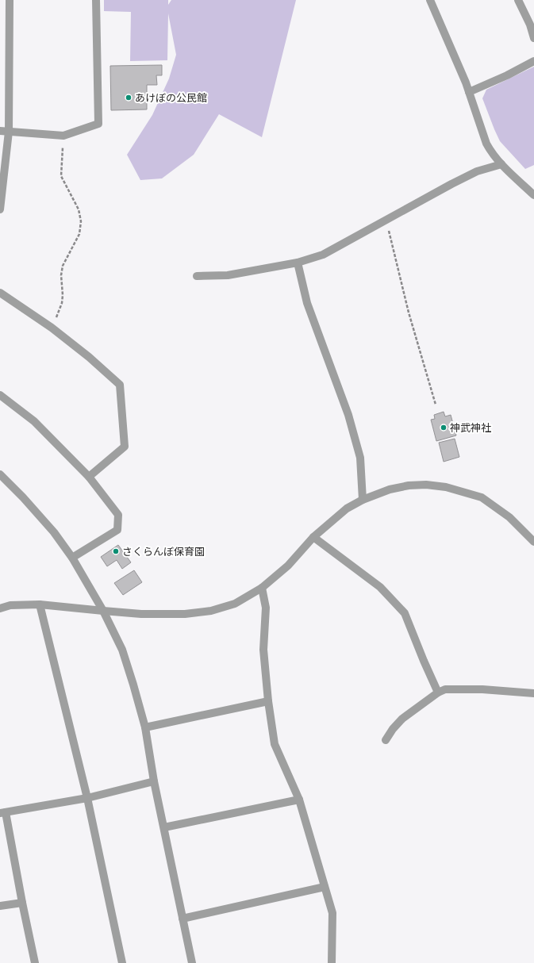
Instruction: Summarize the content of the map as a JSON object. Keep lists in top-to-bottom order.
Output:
{
  "places": ["あけぼの公民館", "神武神社", "さくらんぼ保育園"]
}
